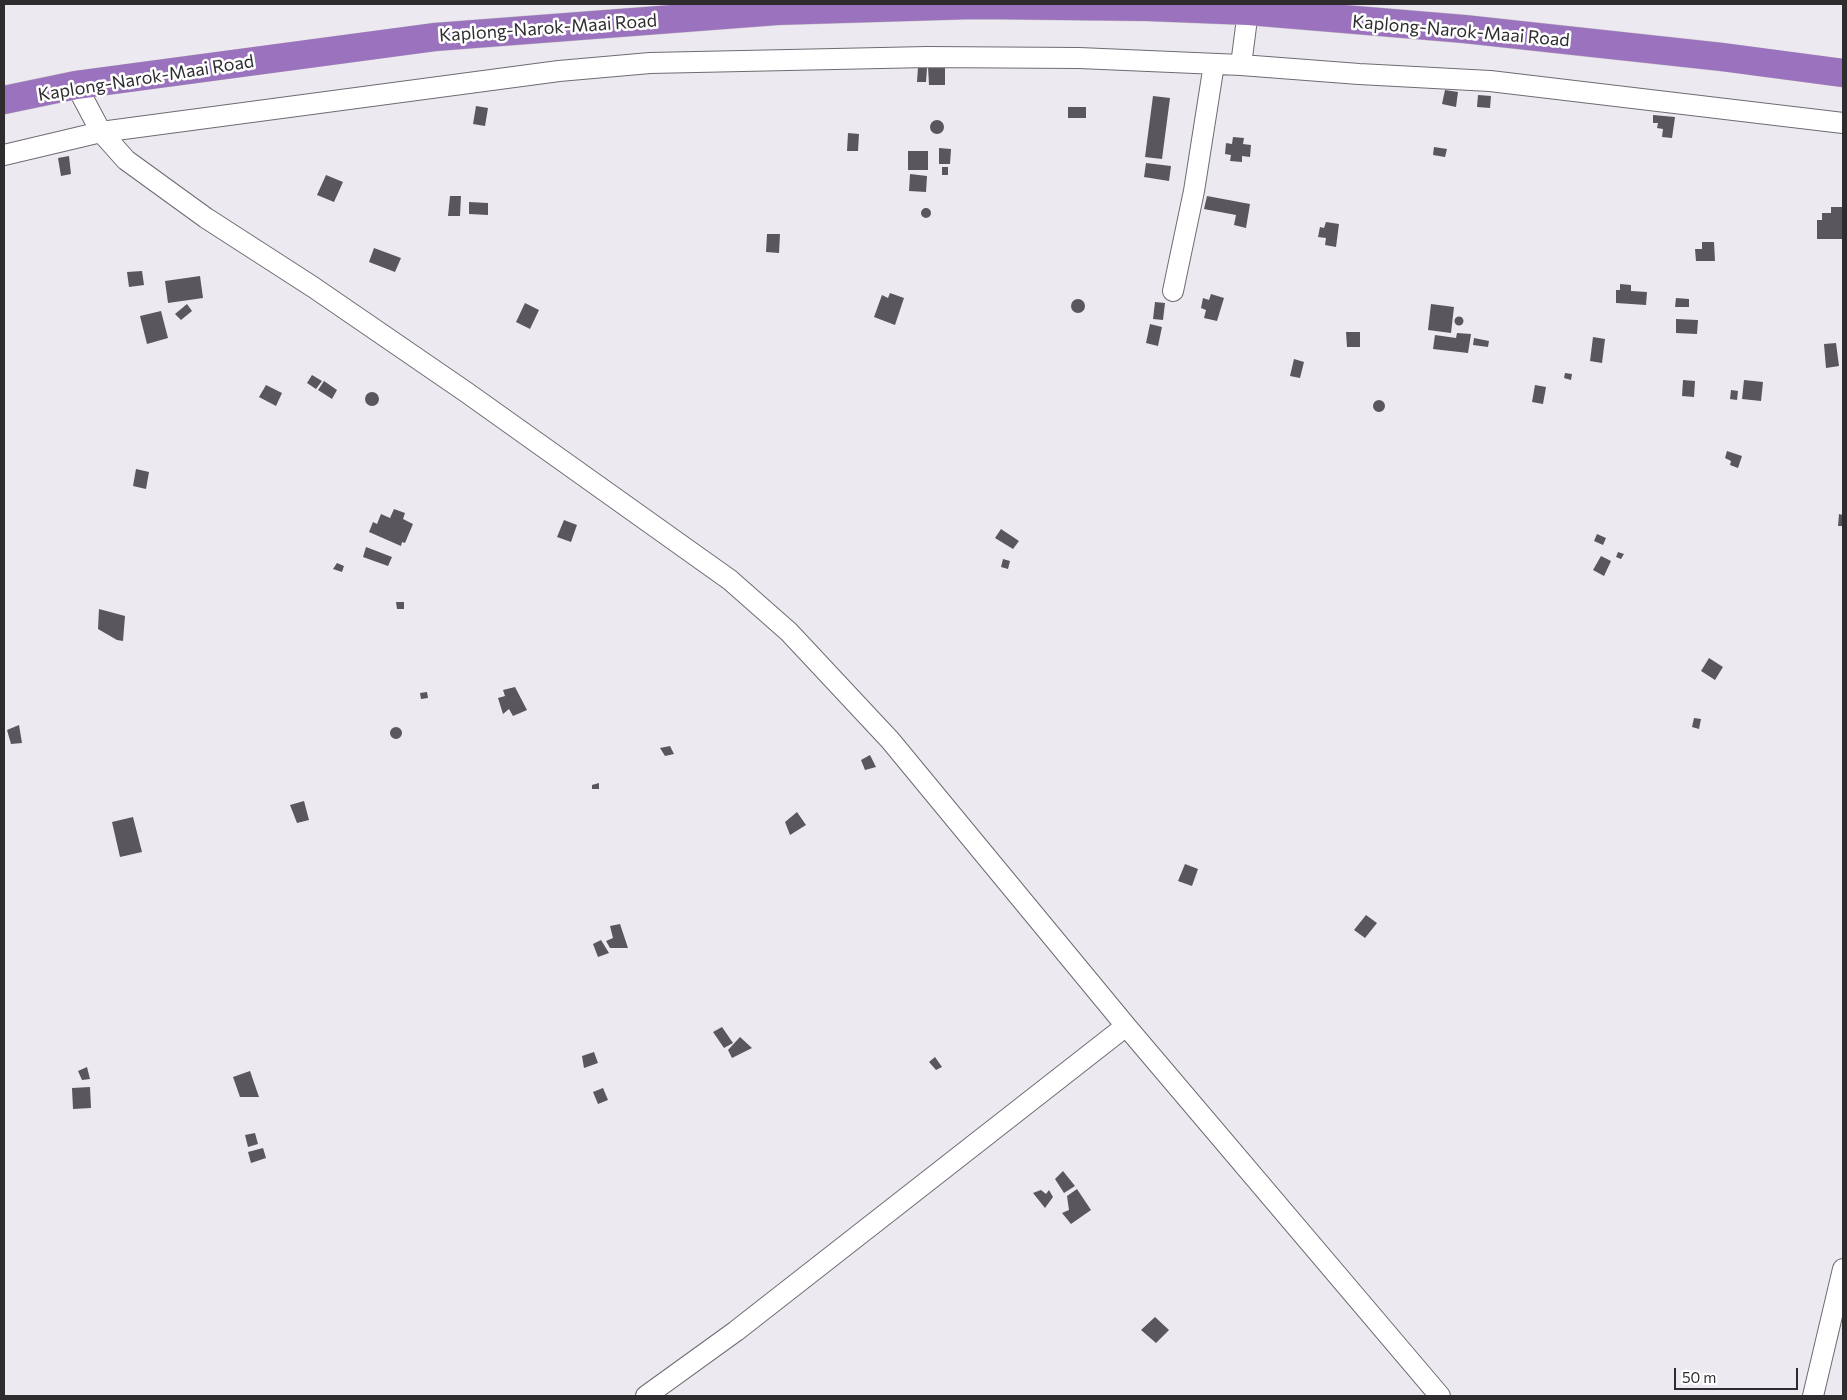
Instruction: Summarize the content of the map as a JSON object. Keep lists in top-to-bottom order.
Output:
{
  "streets": {
    "highway": ["Kaplong-Narok-Maai Road"]
  },
  "scale_bar": "50 m"
}
